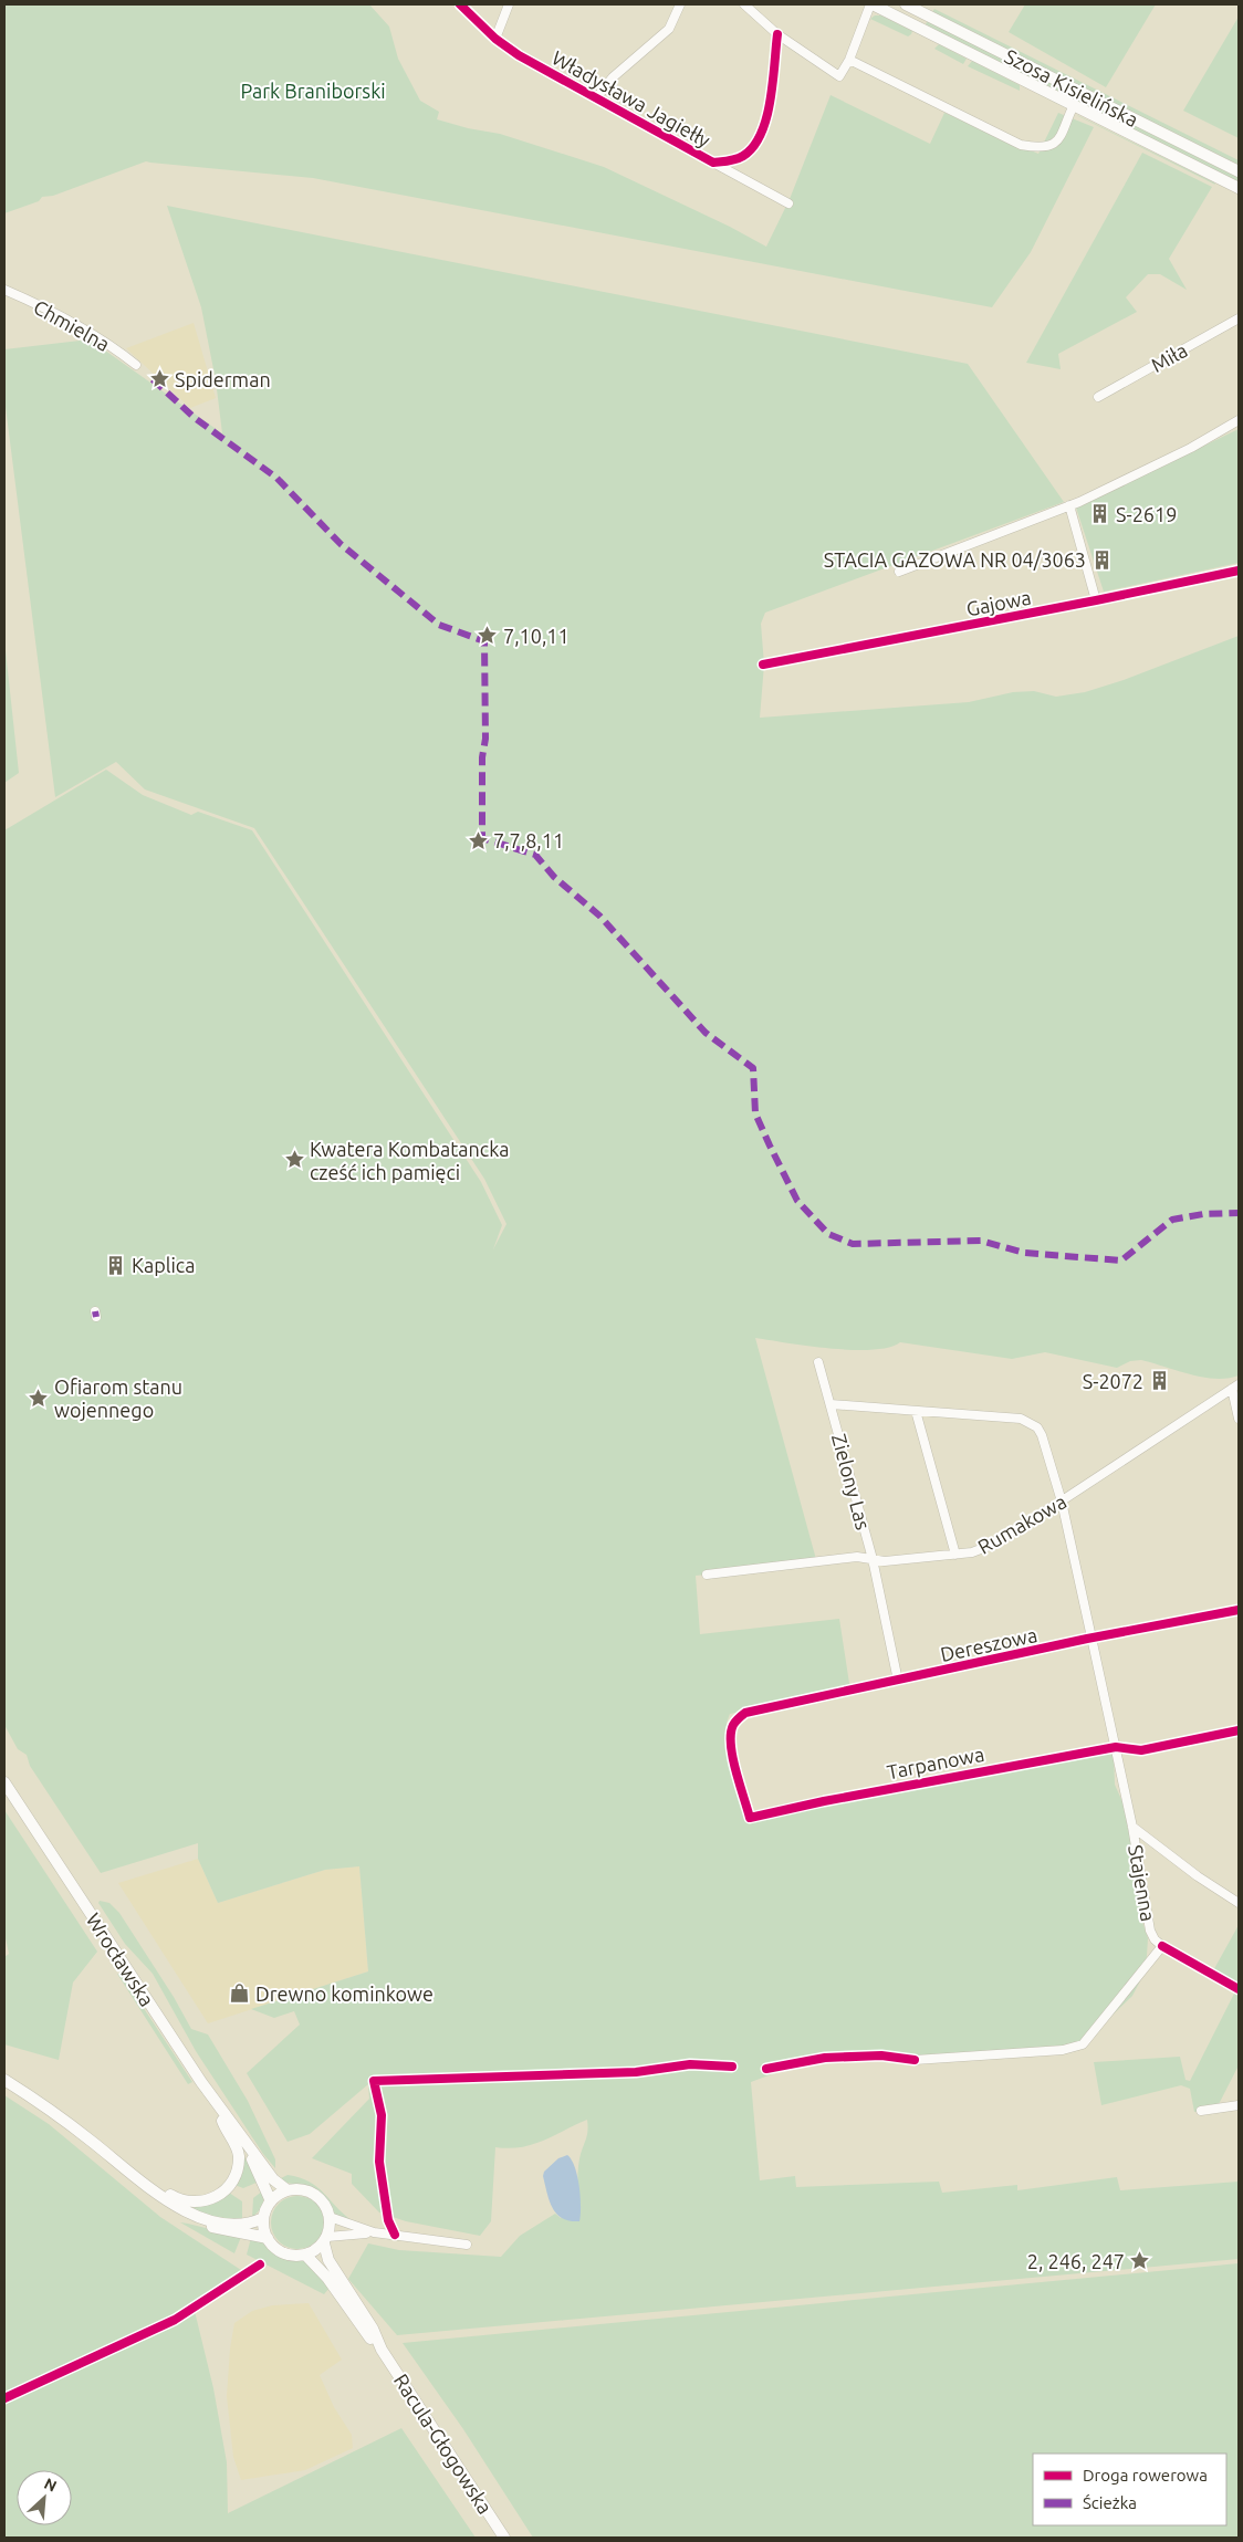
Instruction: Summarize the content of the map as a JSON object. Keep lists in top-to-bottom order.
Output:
{
  "streets": {
    "street": [
      "Szosa Kisielińska",
      "Władysława Jagiełły",
      "Chmielna",
      "Miła",
      "Gajowa",
      "Zielony Las",
      "Rumakowa",
      "Dereszowa",
      "Tarpanowa",
      "Stajenna",
      "Wrocławska",
      "Racula-Głogowska"
    ]
  },
  "crossings": [
    ["Zielony Las", "Rumakowa"],
    ["Zielony Las", "Dereszowa"],
    ["Zielony Las", "Stajenna"],
    ["Dereszowa", "Tarpanowa"],
    ["Dereszowa", "Stajenna"],
    ["Tarpanowa", "Stajenna"],
    ["Wrocławska", "Racula-Głogowska"]
  ],
  "parks": ["Park Braniborski"],
  "places": {
    "place": [
      "Spiderman",
      "7,10,11",
      "7,7,8,11",
      "Kwatera Kombatancka cześć ich pamięci",
      "Ofiarom stanu wojennego",
      "2, 246, 247"
    ],
    "building": [
      "S-2619",
      "STACIA GAZOWA NR 04/3063",
      "Kaplica",
      "S-2072"
    ],
    "shop": ["Drewno kominkowe"]
  },
  "legend": ["Droga rowerowa", "Ścieżka"],
  "north": "top right"
}
